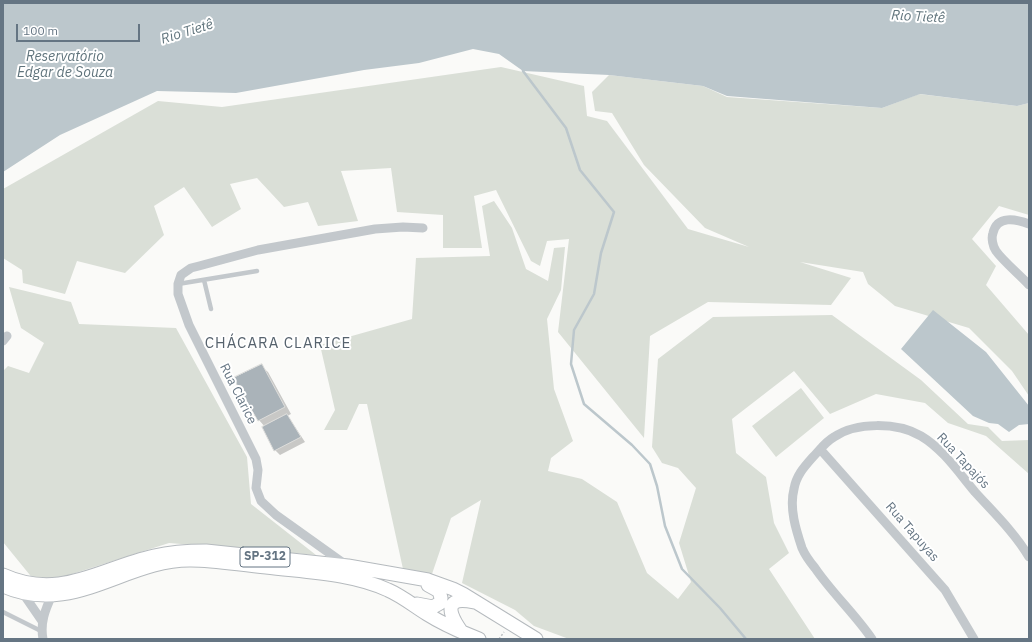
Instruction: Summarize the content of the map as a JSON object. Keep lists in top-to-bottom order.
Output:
{
  "streets": {
    "main road": ["SP-312"],
    "street": ["Rua Clarice", "Rua Tapajós", "Rua Tapuyas"]
  },
  "crossings": [
    ["Rua Clarice", "SP-312"],
    ["Rua Tapajós", "Rua Tapuyas"]
  ],
  "districts": ["CHÁCARA CLARICE"],
  "water": ["Rio Tietê", "Reservatório Edgar de Souza"],
  "scale_bar": "100 m"
}
